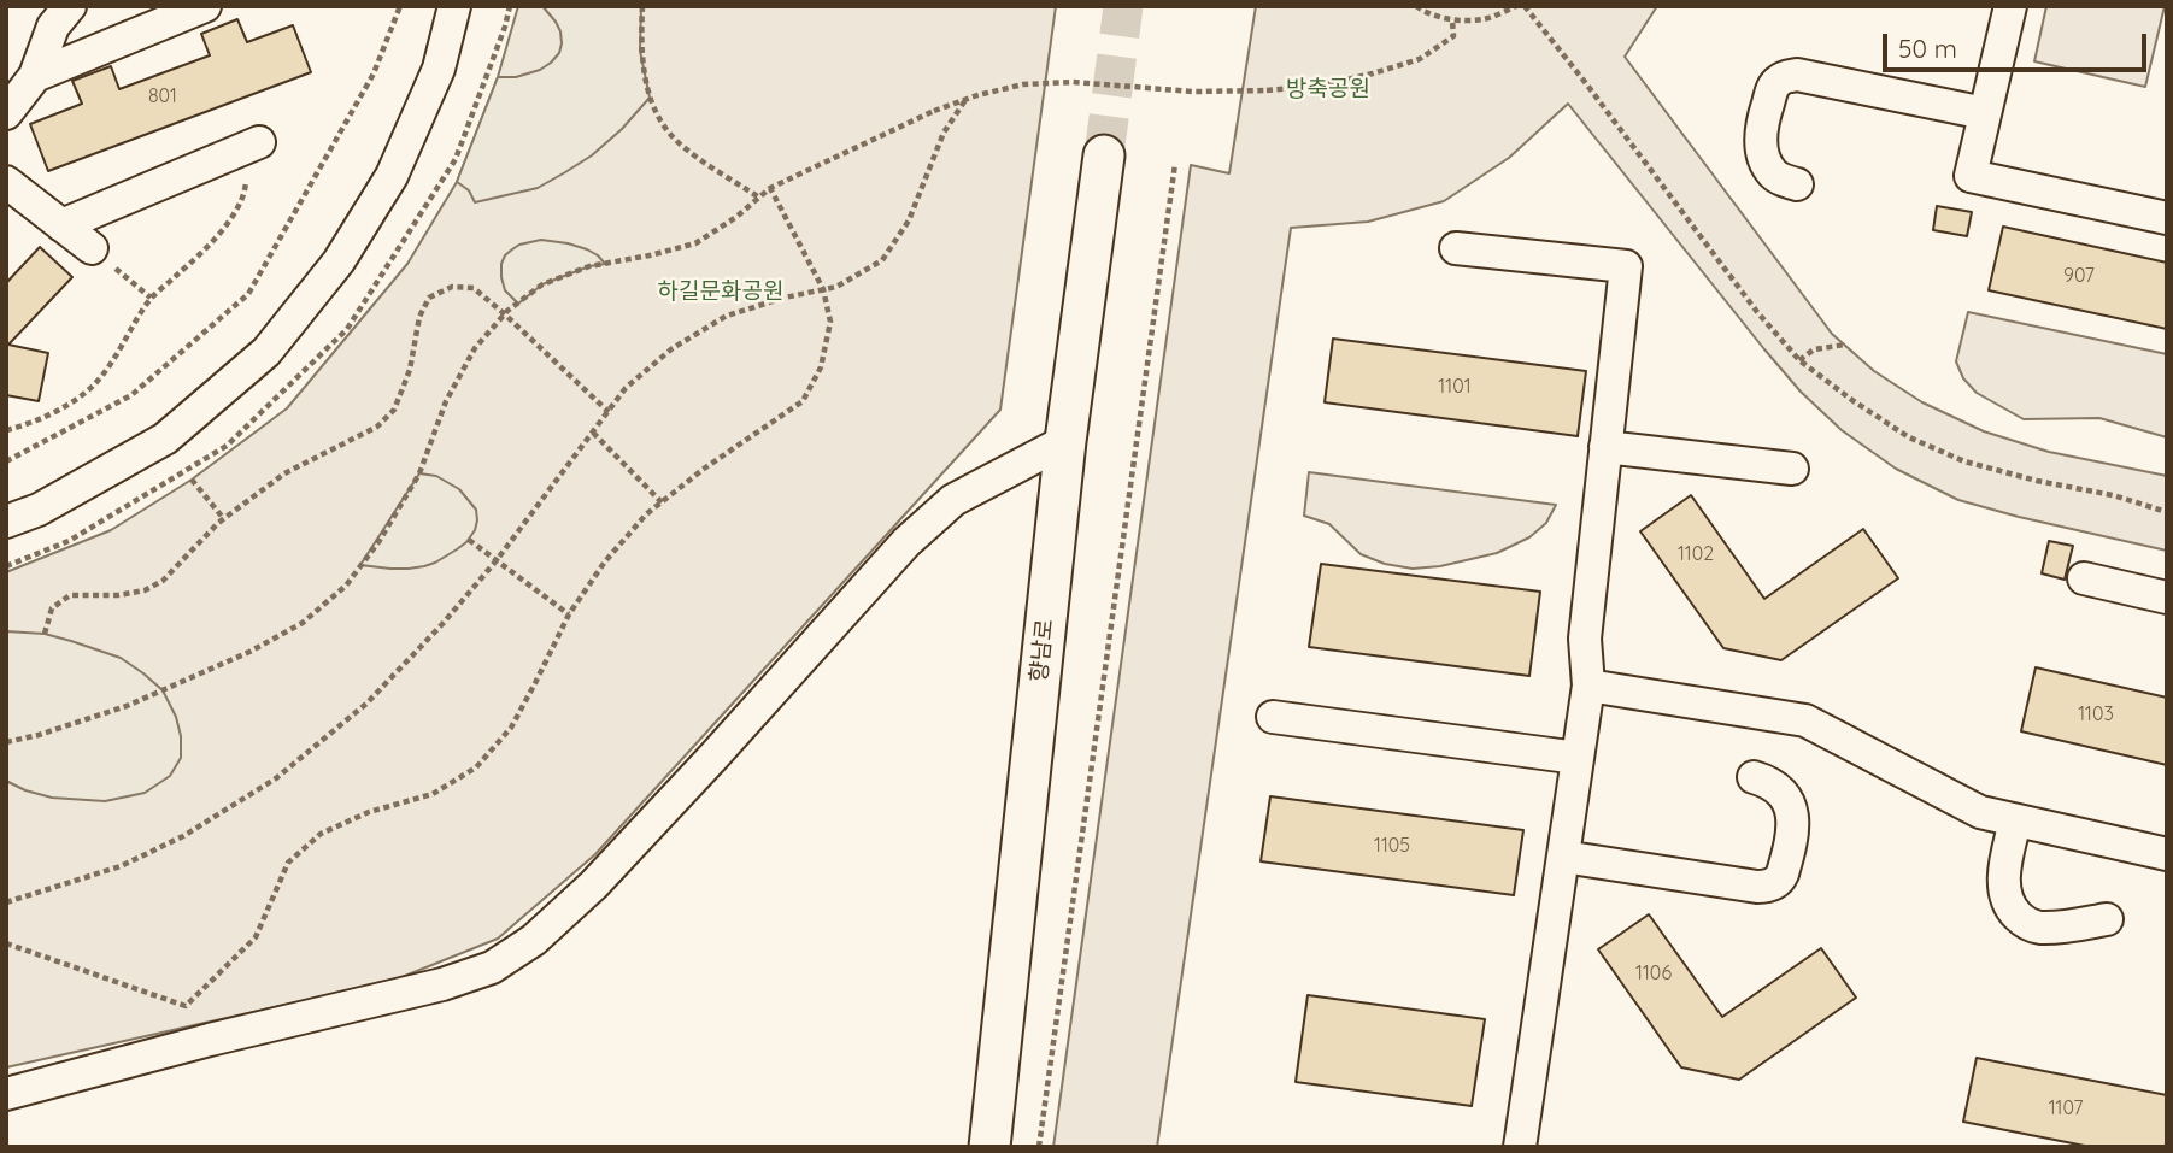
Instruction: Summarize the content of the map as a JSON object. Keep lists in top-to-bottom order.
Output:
{
  "streets": {
    "street": ["향남로"]
  },
  "parks": ["방축공원", "하길문화공원"],
  "house_numbers": [
    "801",
    "907",
    "1101",
    "1102",
    "1103",
    "1105",
    "1106",
    "1107"
  ],
  "scale_bar": "50 m"
}
